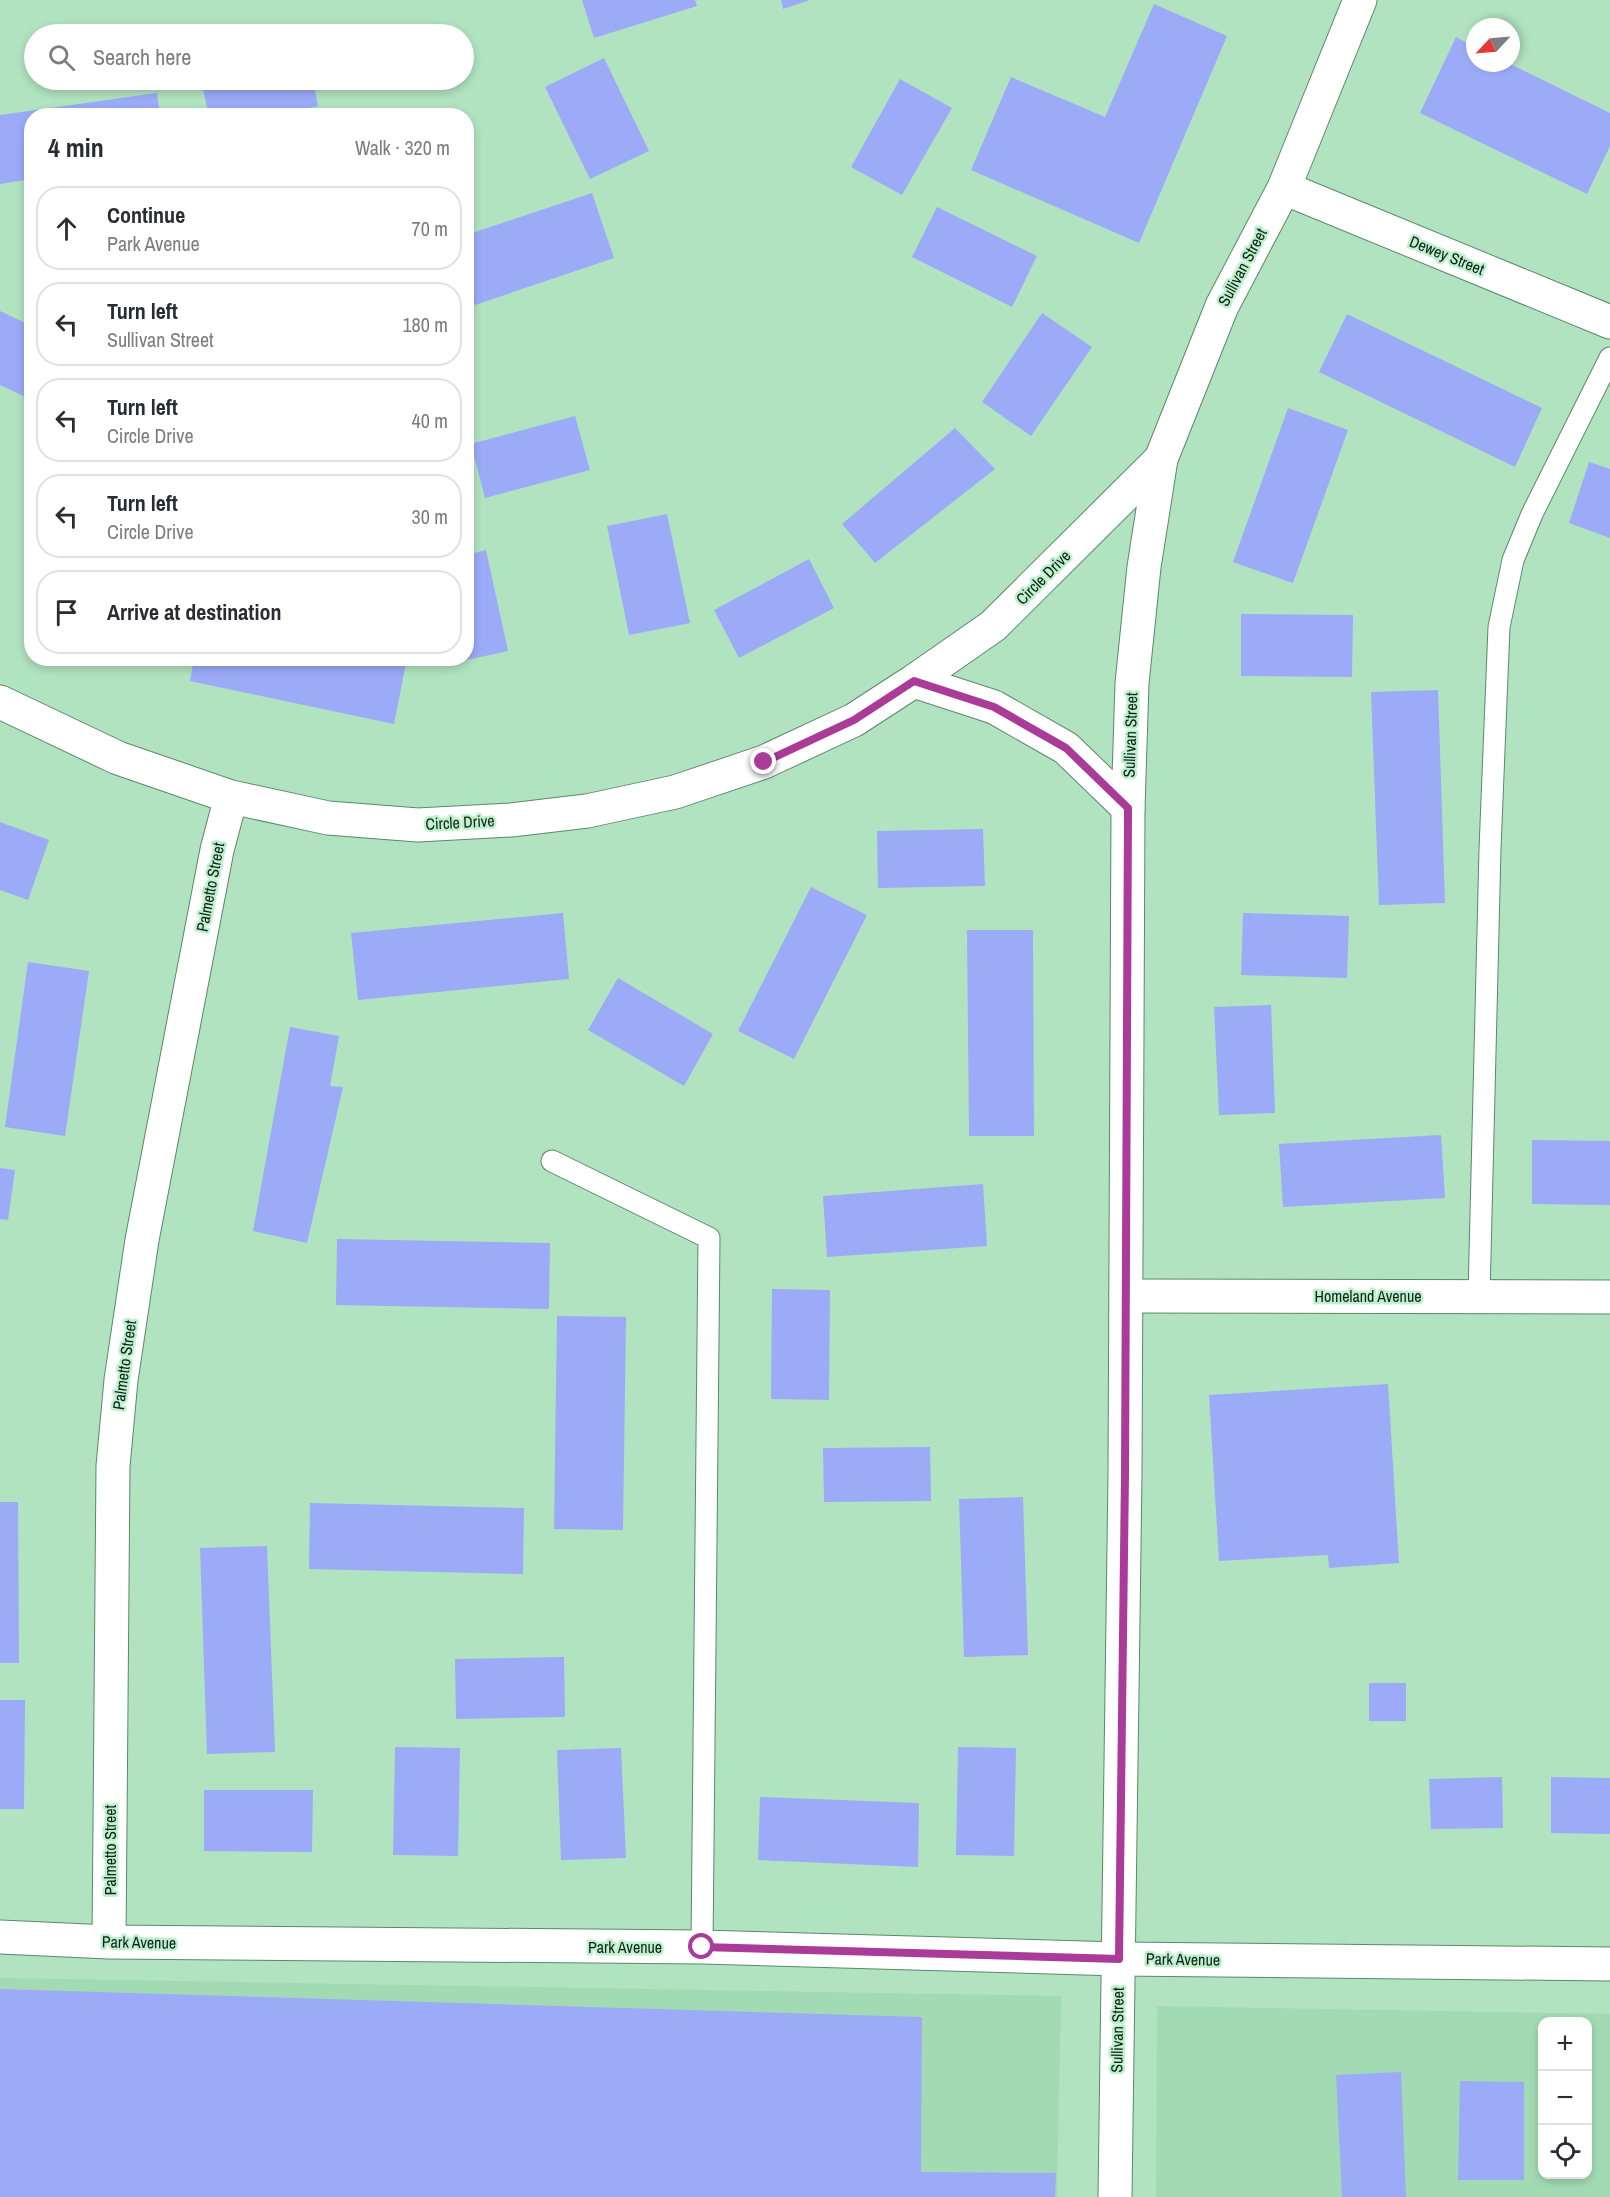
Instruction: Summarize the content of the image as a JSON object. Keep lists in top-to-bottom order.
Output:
{
  "streets": {
    "street": [
      "Dewey Street",
      "Sullivan Street",
      "Circle Drive",
      "Palmetto Street",
      "Homeland Avenue",
      "Park Avenue"
    ]
  },
  "crossings": [
    ["Dewey Street", "Sullivan Street"],
    ["Sullivan Street", "Circle Drive"],
    ["Sullivan Street", "Homeland Avenue"],
    ["Sullivan Street", "Park Avenue"],
    ["Circle Drive", "Palmetto Street"],
    ["Palmetto Street", "Park Avenue"]
  ],
  "north": "bottom left",
  "page": {
    "search": "Search here",
    "heading": ["4 min", "Walk · 320 m"],
    "list": [
      ["Continue", "Park Avenue", "70 m"],
      ["Turn left", "Sullivan Street", "180 m"],
      ["Turn left", "Circle Drive", "40 m"],
      ["Turn left", "Circle Drive", "30 m"],
      "Arrive at destination"
    ],
    "map_buttons": ["+", "−"]
  }
}
